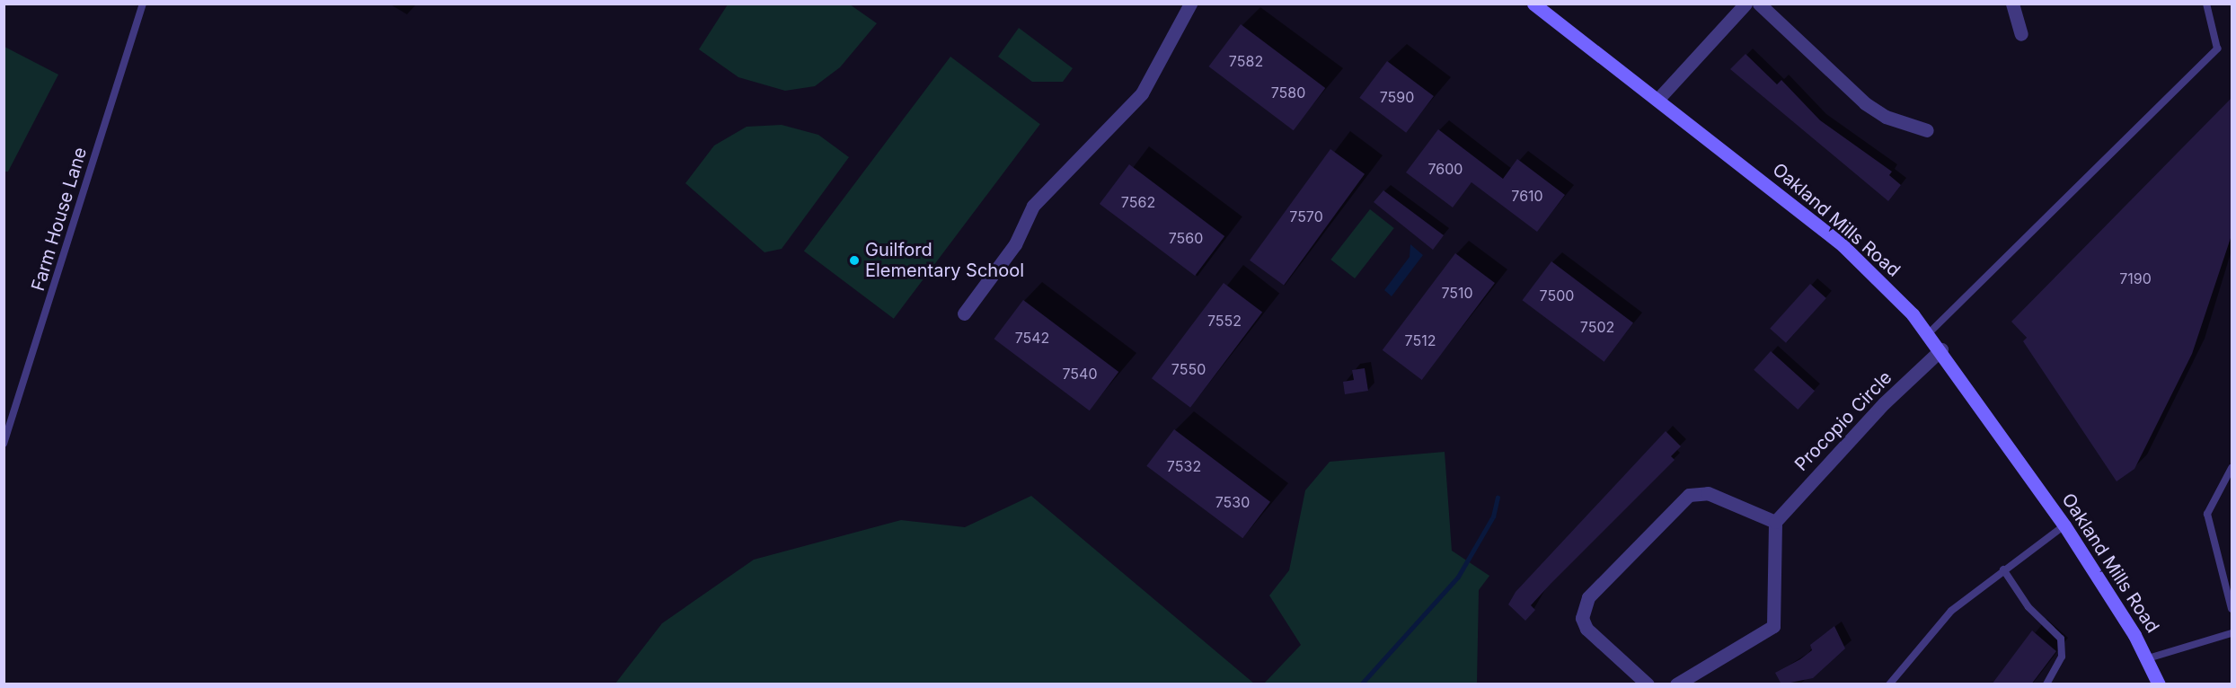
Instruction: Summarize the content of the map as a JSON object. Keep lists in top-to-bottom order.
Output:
{
  "streets": {
    "street": ["Oakland Mills Road", "Procopio Circle"],
    "lane": ["Farm House Lane"]
  },
  "crossings": [
    ["Oakland Mills Road", "Procopio Circle"]
  ],
  "places": ["Guilford Elementary School"],
  "house_numbers": [
    "7582",
    "7580",
    "7590",
    "7600",
    "7610",
    "7562",
    "7570",
    "7560",
    "7190",
    "7510",
    "7500",
    "7552",
    "7502",
    "7542",
    "7512",
    "7550",
    "7540",
    "7532",
    "7530"
  ]
}
